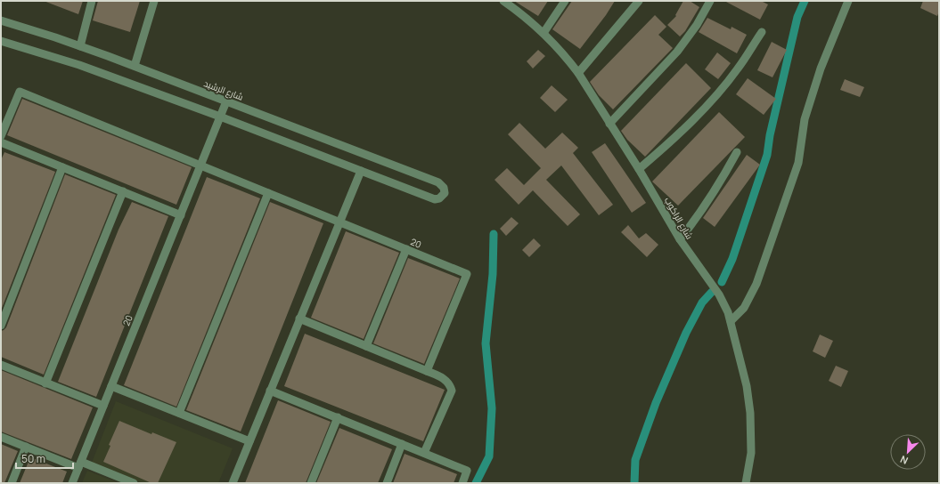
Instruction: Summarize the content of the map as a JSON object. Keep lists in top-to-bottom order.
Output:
{
  "streets": {
    "street": ["شارع الرشيد", "شارع الراكوب", "20"]
  },
  "scale_bar": "50 m",
  "north": "bottom left"
}
